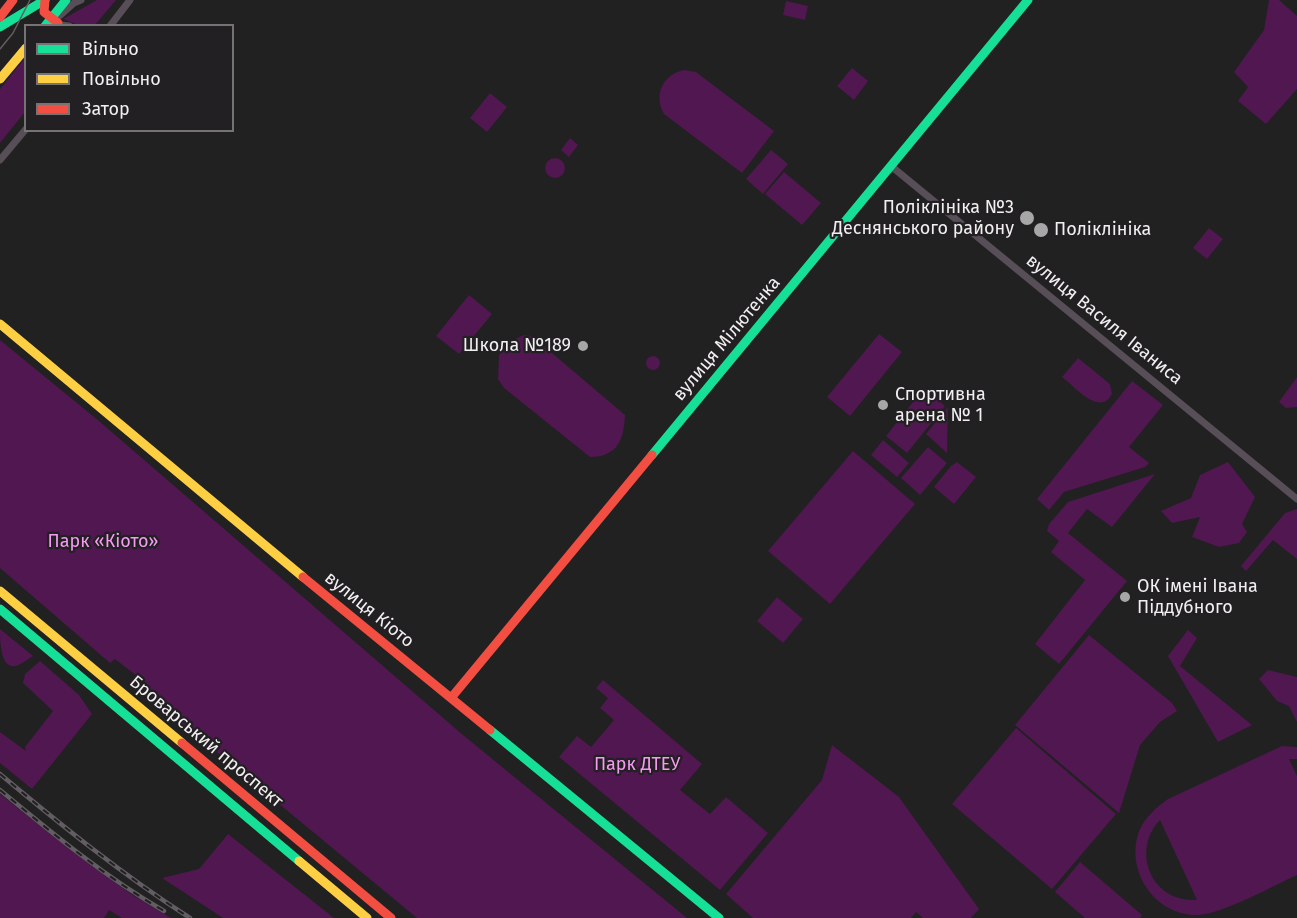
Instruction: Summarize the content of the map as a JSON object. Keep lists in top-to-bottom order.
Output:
{
  "streets": {
    "main road": ["вулиця Мілютенка", "вулиця Кіото", "Броварський проспект"],
    "street": ["вулиця Василя Іваниса"]
  },
  "crossings": [
    ["вулиця Василя Іваниса", "вулиця Мілютенка"],
    ["вулиця Мілютенка", "вулиця Кіото"]
  ],
  "parks": ["Парк «Кіото»", "Парк ДТЕУ"],
  "places": [
    "Поліклініка №3 Деснянського району",
    "Поліклініка",
    "Школа №189",
    "Спортивна арена № 1",
    "ОК імені Івана Піддубного"
  ],
  "legend": ["Вільно", "Повільно", "Затор"]
}
